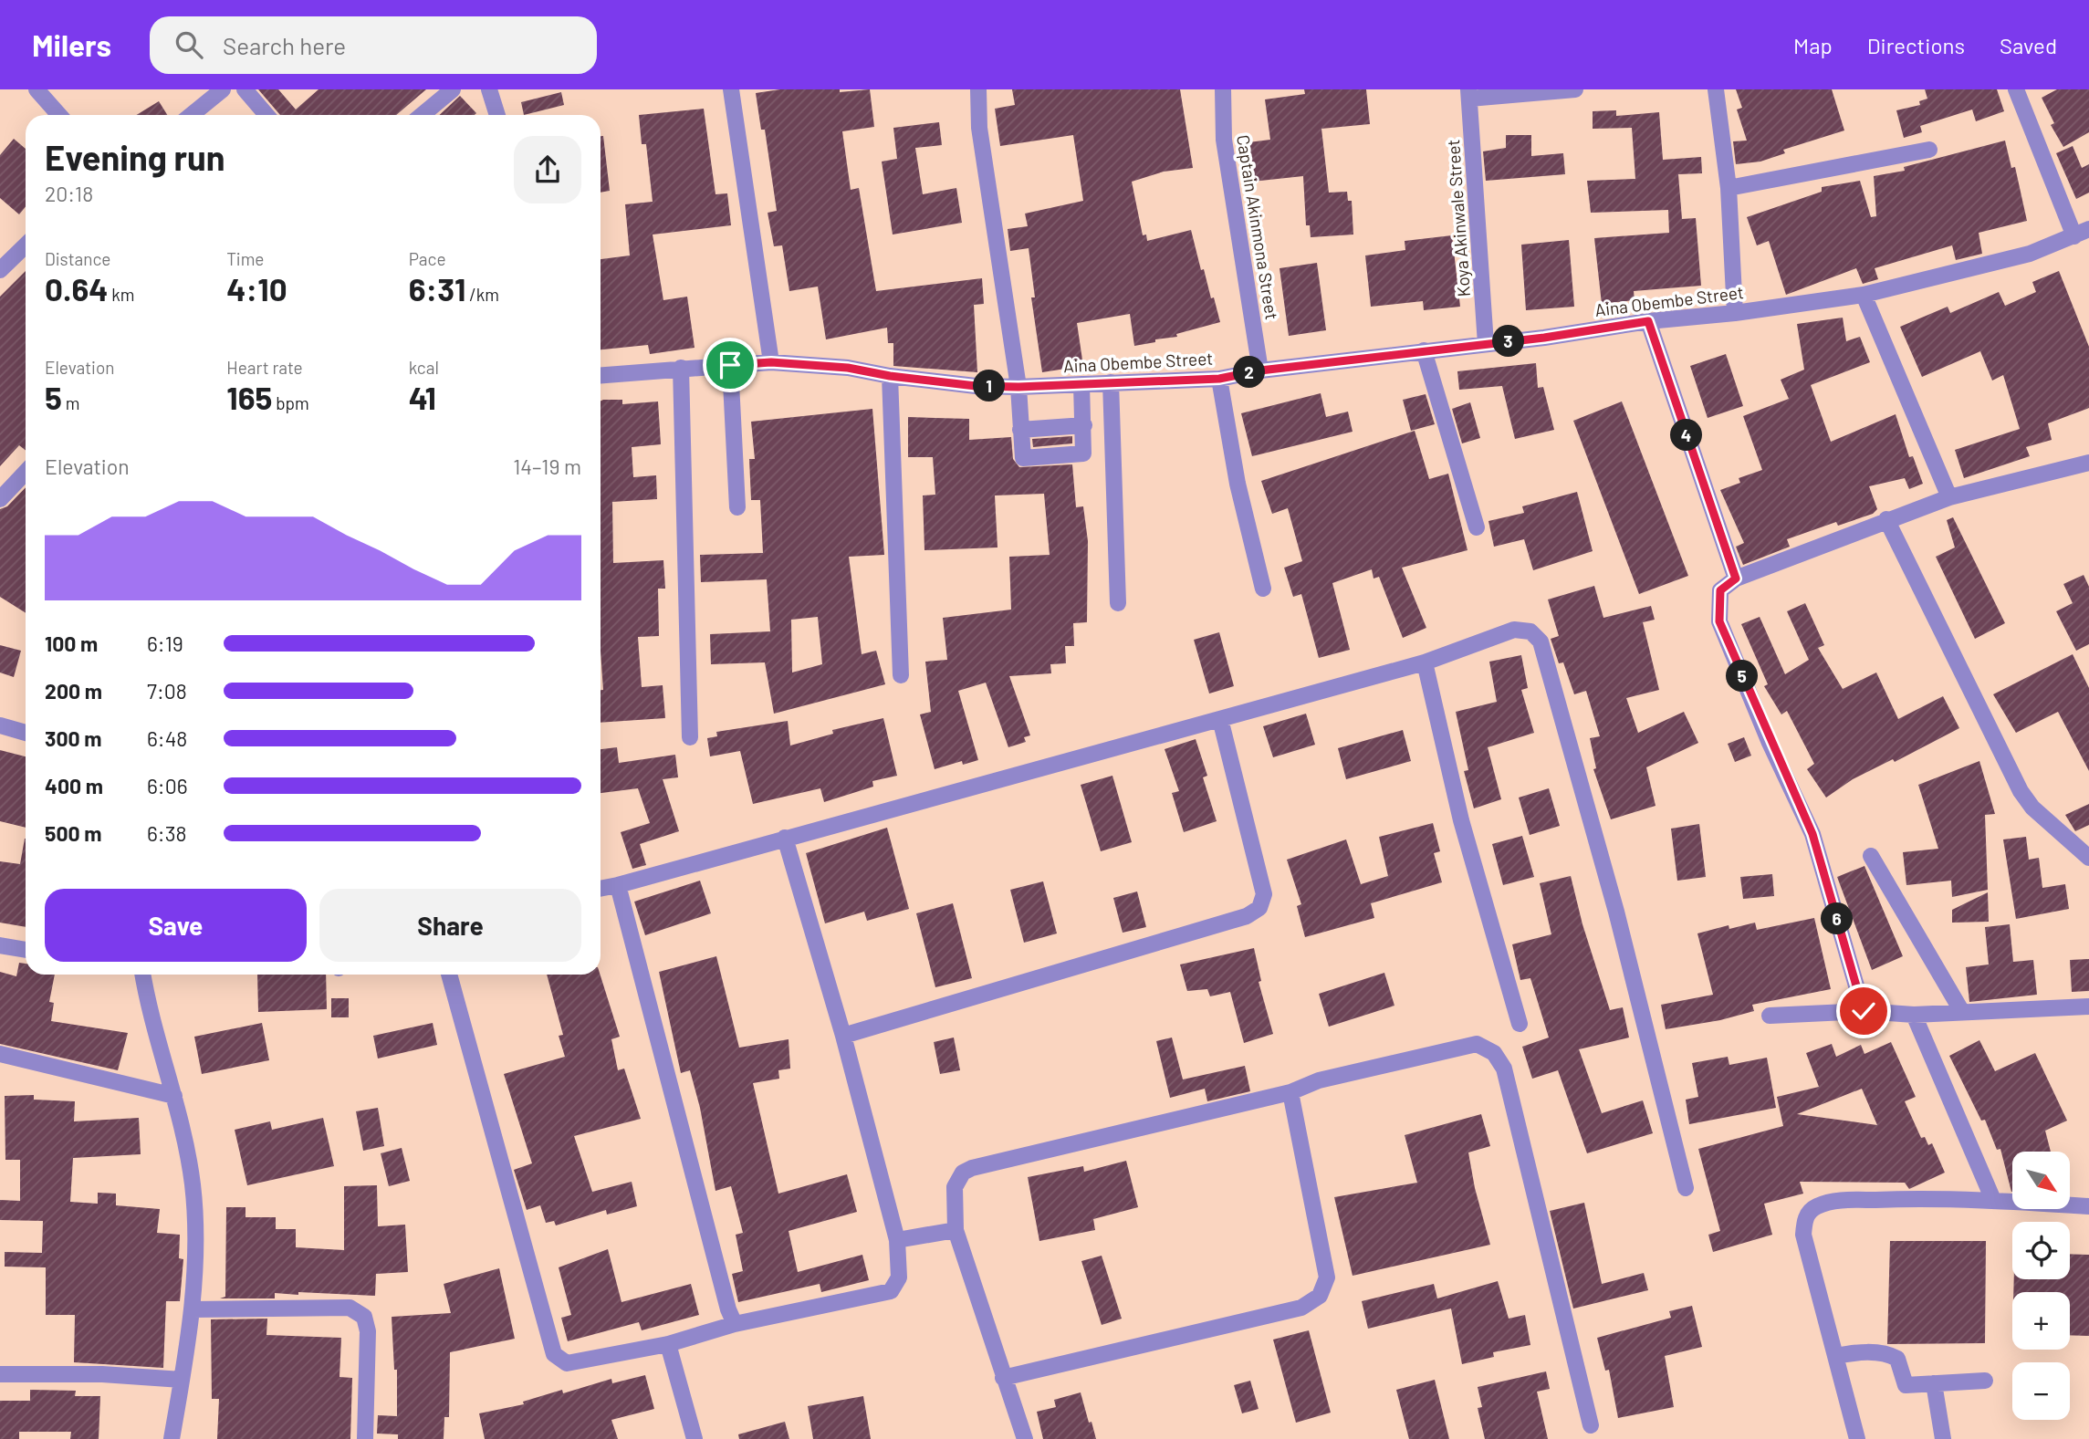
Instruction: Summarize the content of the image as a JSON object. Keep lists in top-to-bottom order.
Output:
{
  "streets": {
    "street": ["Koya Akinwale Street", "Captain Akinmona Street", "Aina Obembe Street"]
  },
  "crossings": [
    ["Koya Akinwale Street", "Aina Obembe Street"],
    ["Captain Akinmona Street", "Aina Obembe Street"]
  ],
  "north": "bottom right",
  "page": {
    "header": "Milers",
    "search": "Search here",
    "nav": ["Map", "Directions", "Saved"],
    "heading": ["Evening run", "20:18"],
    "stats": [
      ["Distance", "0.64 km"],
      ["Time", "4:10"],
      ["Pace", "6:31 /km"],
      ["Elevation", "5 m"],
      ["Heart rate", "165 bpm"],
      ["kcal", "41"]
    ],
    "pins": [
      "3",
      "2",
      "1",
      "4",
      "5",
      "6"
    ],
    "chart": ["Elevation", "14–19 m"],
    "list": [
      {
        "name": "100 m",
        "note": "6:19"
      },
      {
        "name": "200 m",
        "note": "7:08"
      },
      {
        "name": "300 m",
        "note": "6:48"
      },
      {
        "name": "400 m",
        "note": "6:06"
      },
      {
        "name": "500 m",
        "note": "6:38"
      }
    ],
    "buttons": ["Save", "Share"],
    "map_buttons": ["+", "−"]
  }
}
